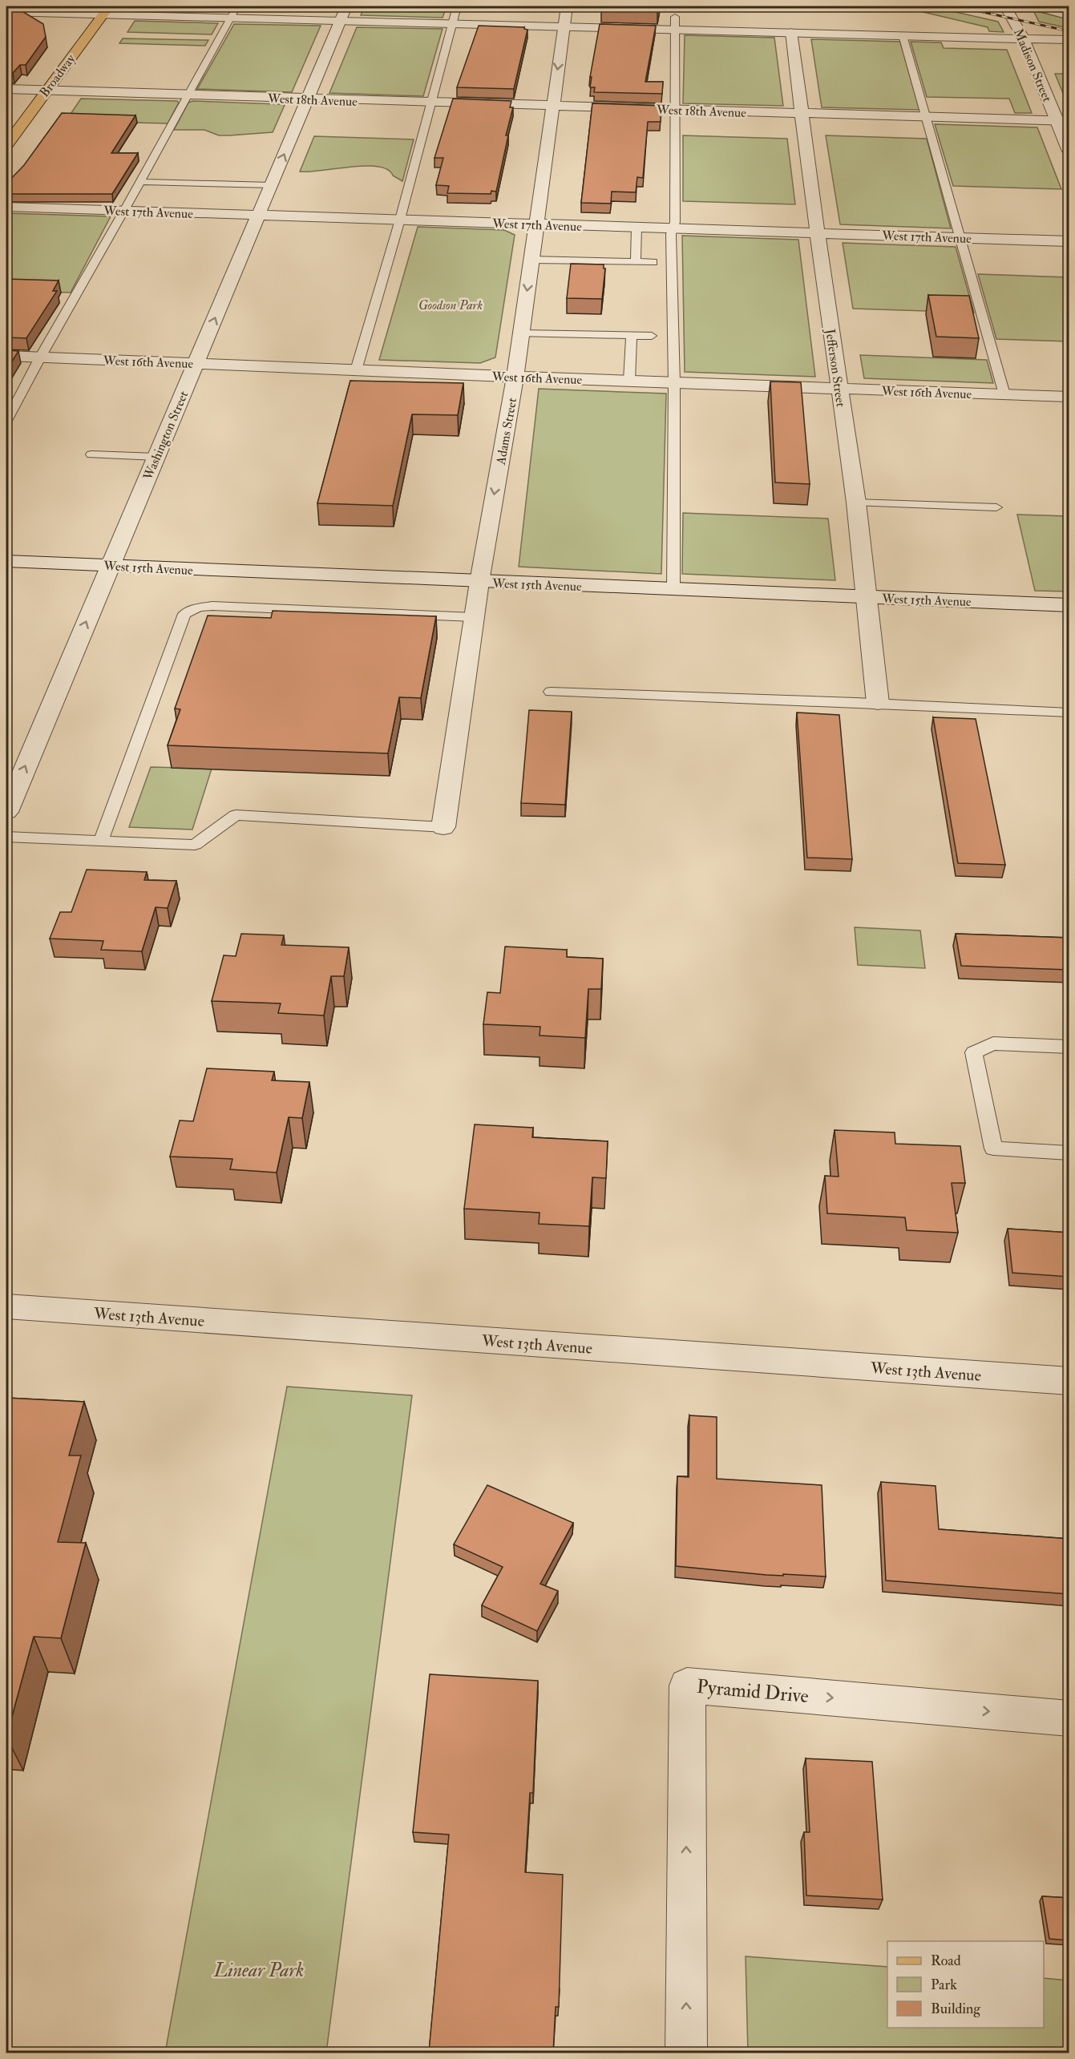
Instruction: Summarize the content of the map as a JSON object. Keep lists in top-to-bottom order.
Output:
{
  "streets": {
    "main road": ["Broadway"],
    "street": [
      "Madison Street",
      "West 18th Avenue",
      "West 17th Avenue",
      "West 16th Avenue",
      "Jefferson Street",
      "Adams Street",
      "Washington Street",
      "West 15th Avenue",
      "West 13th Avenue",
      "Pyramid Drive"
    ]
  },
  "crossings": [
    ["Madison Street", "West 18th Avenue"],
    ["Broadway", "West 18th Avenue"],
    ["West 18th Avenue", "Jefferson Street"],
    ["West 18th Avenue", "Adams Street"],
    ["West 18th Avenue", "Washington Street"],
    ["West 17th Avenue", "Jefferson Street"],
    ["West 17th Avenue", "Adams Street"],
    ["West 17th Avenue", "Washington Street"],
    ["West 16th Avenue", "Jefferson Street"],
    ["West 16th Avenue", "Adams Street"],
    ["West 16th Avenue", "Washington Street"],
    ["Jefferson Street", "West 15th Avenue"],
    ["Adams Street", "West 15th Avenue"],
    ["Washington Street", "West 15th Avenue"]
  ],
  "one_way": ["Adams Street", "Washington Street"],
  "parks": ["Goodson Park", "Linear Park"],
  "legend": ["Road", "Park", "Building"]
}
